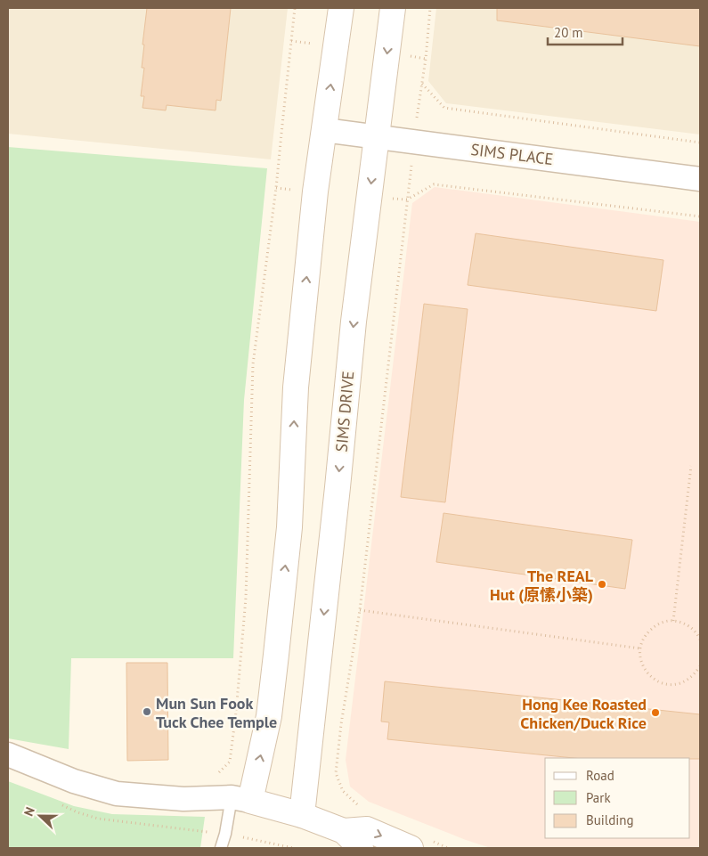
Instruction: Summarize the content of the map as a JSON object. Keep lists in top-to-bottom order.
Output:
{
  "streets": {
    "street": ["SIMS PLACE", "SIMS DRIVE"]
  },
  "crossings": [
    ["SIMS PLACE", "SIMS DRIVE"]
  ],
  "places": ["The REAL Hut (原愫小築)", "Mun Sun Fook Tuck Chee Temple", "Hong Kee Roasted Chicken/Duck Rice"],
  "legend": ["Road", "Park", "Building"],
  "scale_bar": "20 m",
  "north": "left"
}
